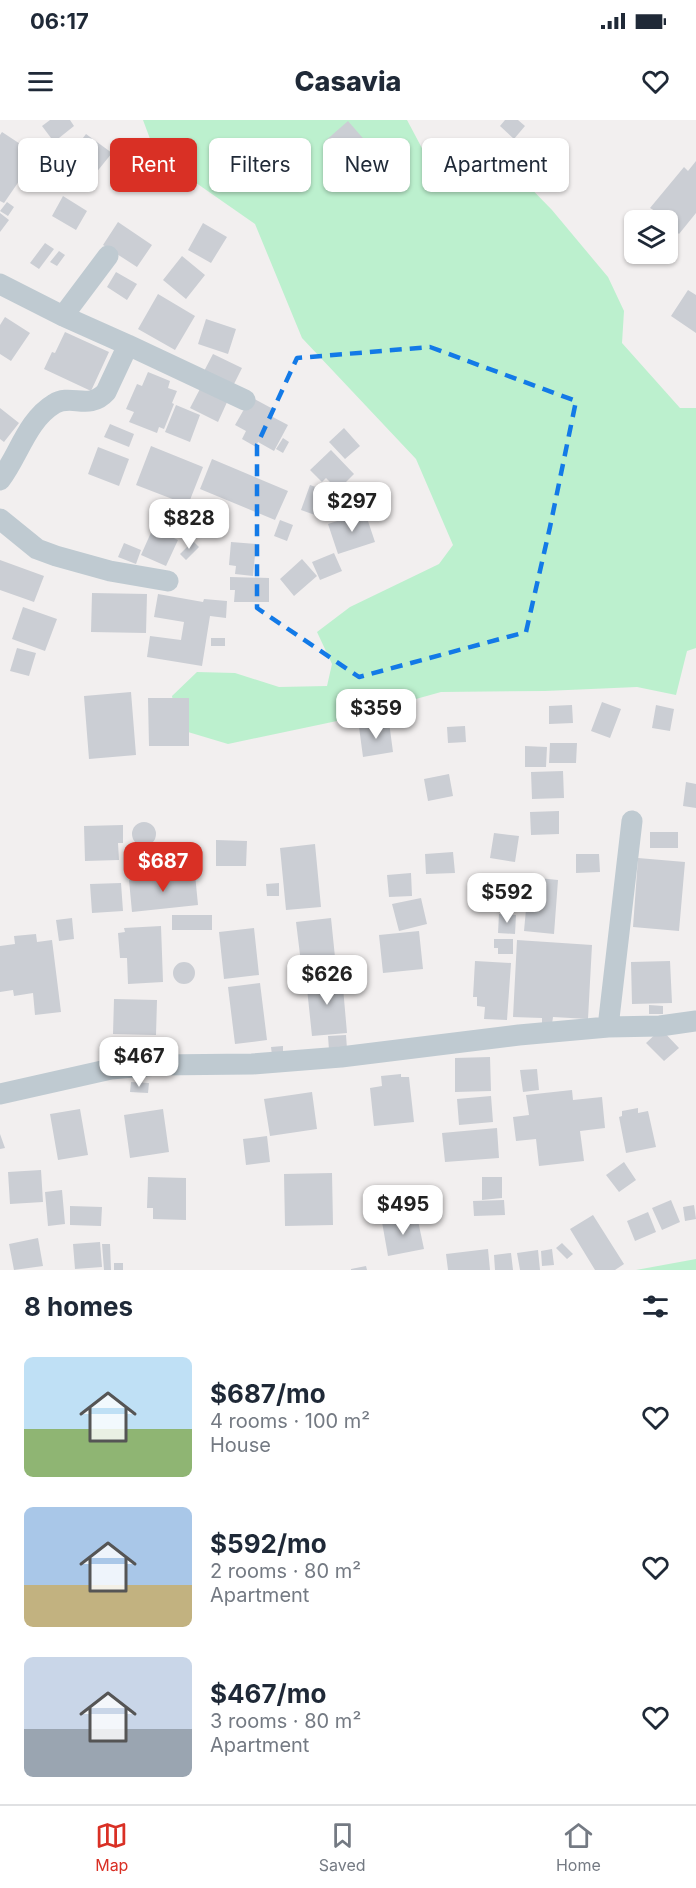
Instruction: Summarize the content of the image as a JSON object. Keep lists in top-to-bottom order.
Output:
{
  "page": {
    "status": "06:17",
    "header": "Casavia",
    "chip": [
      "Buy",
      "Rent",
      "Filters",
      "New",
      "Apartment"
    ],
    "price": [
      "$297",
      "$828",
      "$359",
      "$687",
      "$592",
      "$626",
      "$467",
      "$495"
    ],
    "heading": "8 homes",
    "list": [
      {
        "name": "$687/mo",
        "note": "4 rooms · 100 m² · House"
      },
      {
        "name": "$592/mo",
        "note": "2 rooms · 80 m² · Apartment"
      },
      {
        "name": "$467/mo",
        "note": "3 rooms · 80 m² · Apartment"
      }
    ],
    "tabs": ["Map", "Saved", "Home"]
  }
}
